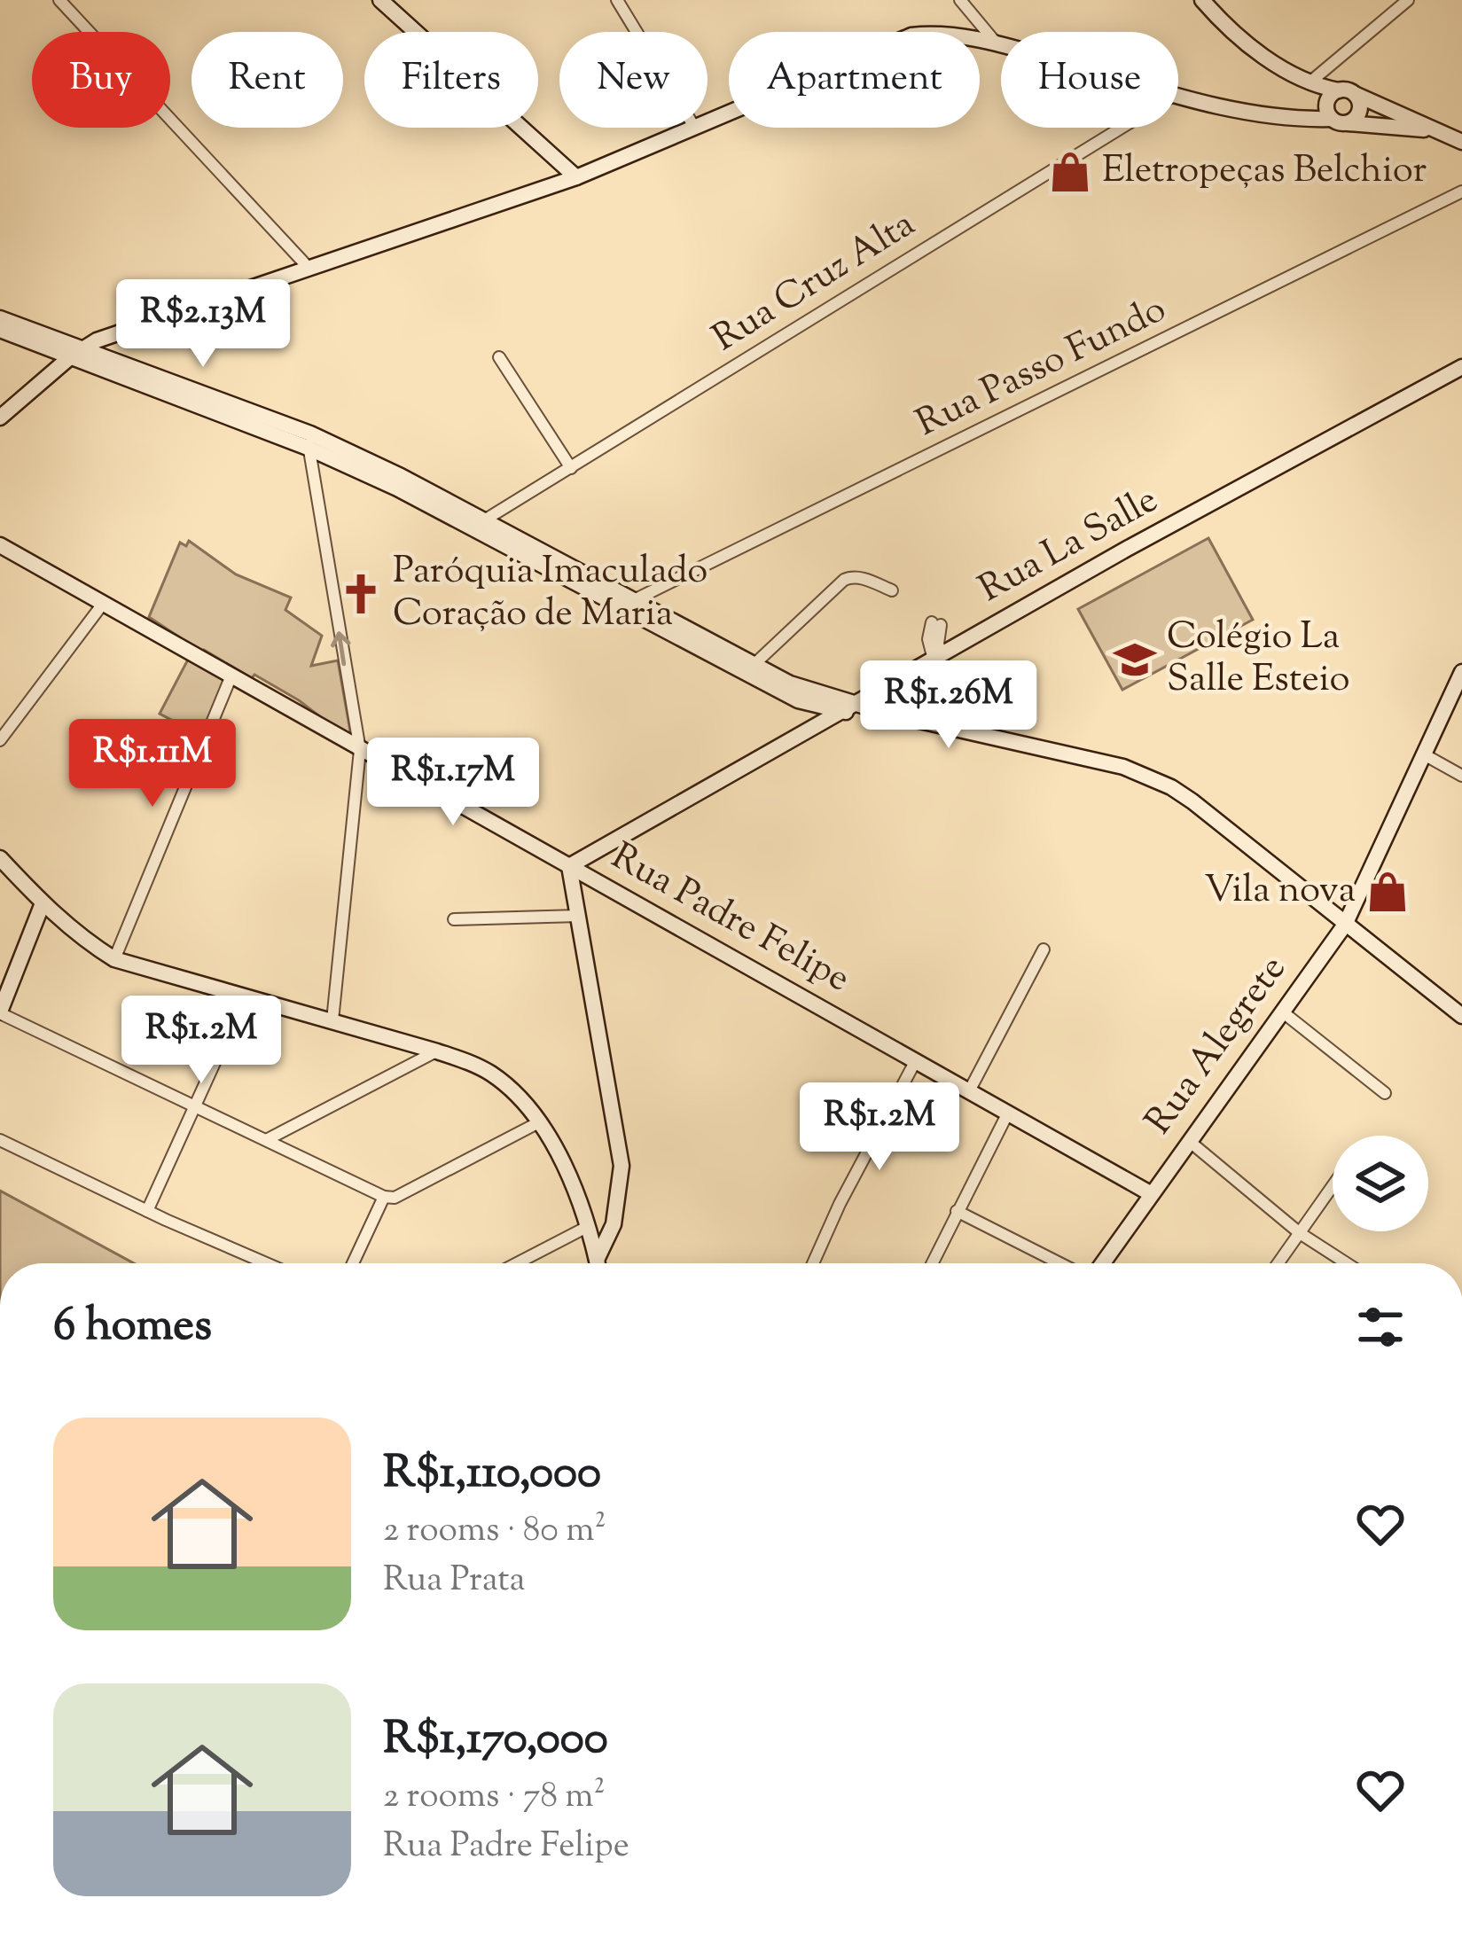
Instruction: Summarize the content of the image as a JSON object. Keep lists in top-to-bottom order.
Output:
{
  "streets": {
    "main road": ["Rua La Salle", "Rua Padre Felipe", "Rua Alegrete"],
    "street": ["Rua Cruz Alta", "Rua Passo Fundo"]
  },
  "crossings": [
    ["Rua La Salle", "Rua Padre Felipe"],
    ["Rua Padre Felipe", "Rua Alegrete"]
  ],
  "places": {
    "shop": ["Eletropeças Belchior", "Vila nova"],
    "church": ["Paróquia Imaculado Coração de Maria"],
    "school or university": ["Colégio La Salle Esteio"]
  },
  "page": {
    "chip": [
      "Buy",
      "Rent",
      "Filters",
      "New",
      "Apartment",
      "House"
    ],
    "price": [
      "R$2.13M",
      "R$1.26M",
      "R$1.11M",
      "R$1.17M",
      "R$1.2M",
      "R$1.2M"
    ],
    "heading": "6 homes",
    "list": [
      {
        "name": "R$1,110,000",
        "note": "2 rooms · 80 m² · Rua Prata"
      },
      {
        "name": "R$1,170,000",
        "note": "2 rooms · 78 m² · Rua Padre Felipe"
      }
    ]
  }
}
